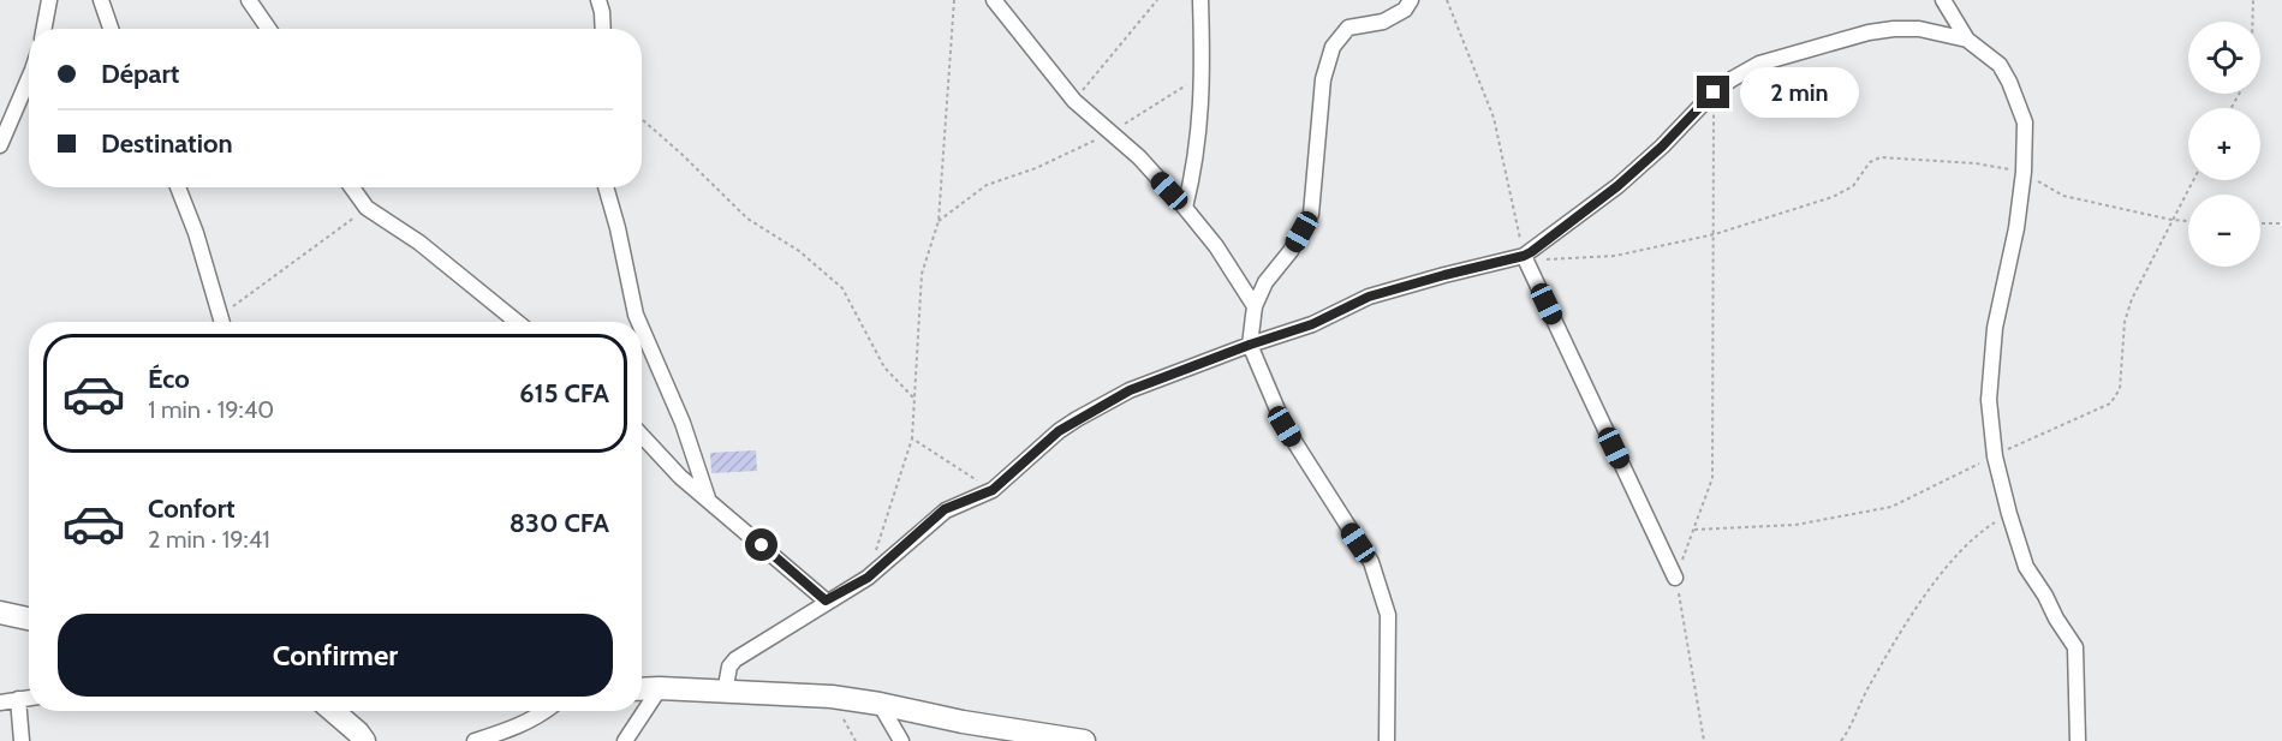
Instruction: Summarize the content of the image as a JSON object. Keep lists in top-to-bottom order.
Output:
{
  "page": {
    "map_buttons": ["+", "−"],
    "banner": ["Départ", "Destination"],
    "bubble": "2 min",
    "list": [
      {
        "name": "Éco",
        "note": "1 min · 19:40",
        "value": "615 CFA"
      },
      {
        "name": "Confort",
        "note": "2 min · 19:41",
        "value": "830 CFA"
      }
    ],
    "buttons": "Confirmer"
  }
}
